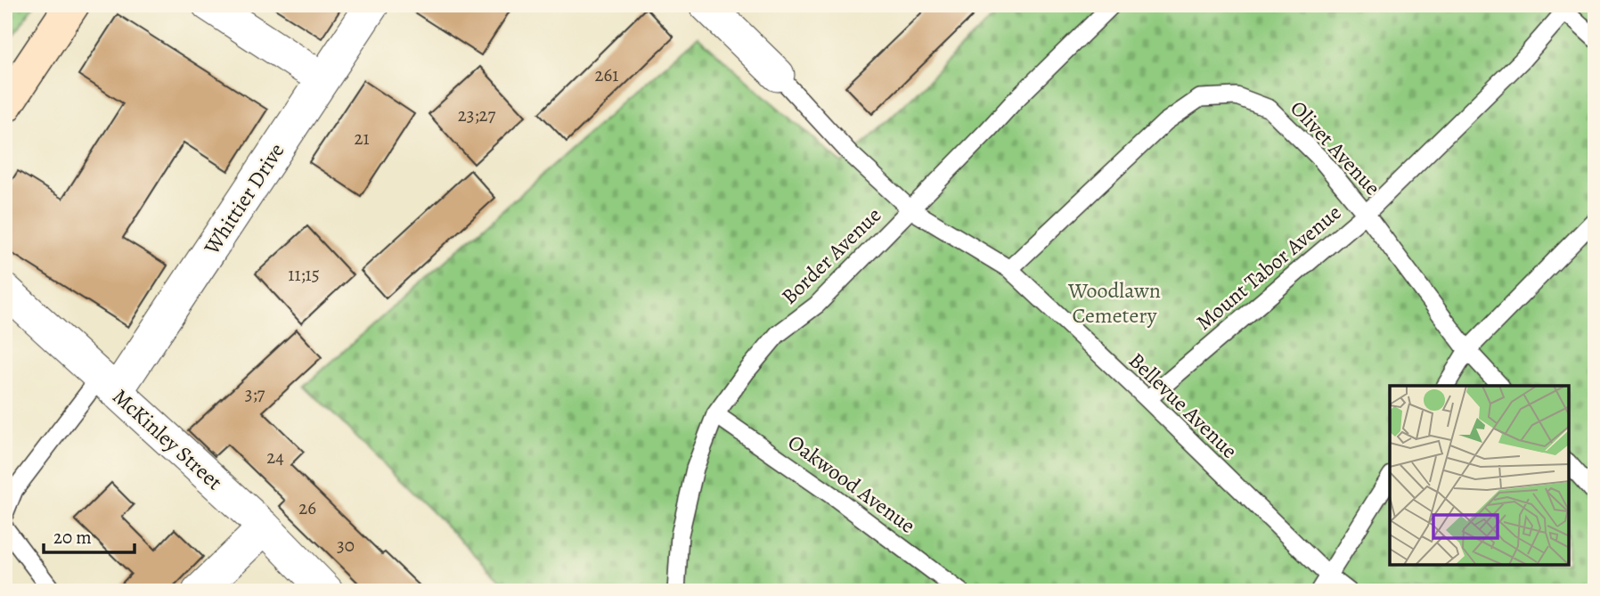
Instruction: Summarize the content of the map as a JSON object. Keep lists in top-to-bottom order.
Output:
{
  "streets": {
    "street": ["Whittier Drive", "McKinley Street"],
    "lane": [
      "Olivet Avenue",
      "Border Avenue",
      "Mount Tabor Avenue",
      "Bellevue Avenue",
      "Oakwood Avenue"
    ]
  },
  "crossings": [
    ["Olivet Avenue", "Mount Tabor Avenue"],
    ["Olivet Avenue", "Bellevue Avenue"],
    ["Whittier Drive", "McKinley Street"],
    ["Border Avenue", "Bellevue Avenue"],
    ["Border Avenue", "Oakwood Avenue"],
    ["Mount Tabor Avenue", "Bellevue Avenue"]
  ],
  "parks": ["Woodlawn Cemetery"],
  "house_numbers": [
    "261",
    "23;27",
    "21",
    "11;15",
    "3;7",
    "24",
    "26",
    "30"
  ],
  "scale_bar": "20 m"
}
